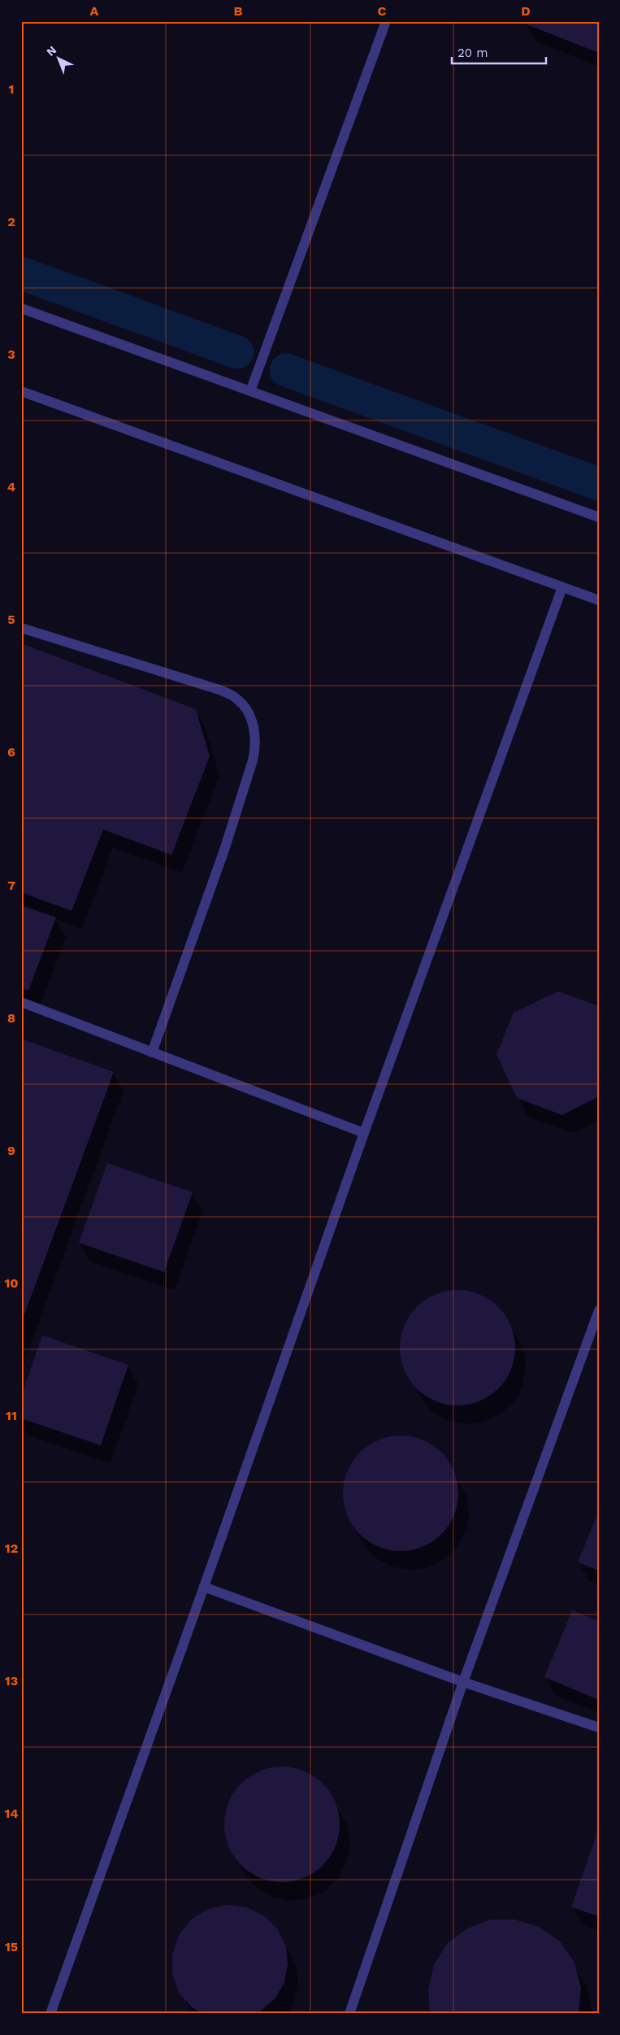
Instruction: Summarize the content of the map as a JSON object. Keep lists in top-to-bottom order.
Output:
{
  "scale_bar": "20 m",
  "north": "top left",
  "grid": {
    "columns": [
      "A",
      "B",
      "C",
      "D"
    ],
    "rows": [
      "1",
      "2",
      "3",
      "4",
      "5",
      "6",
      "7",
      "8",
      "9",
      "10",
      "11",
      "12",
      "13",
      "14",
      "15"
    ]
  }
}
